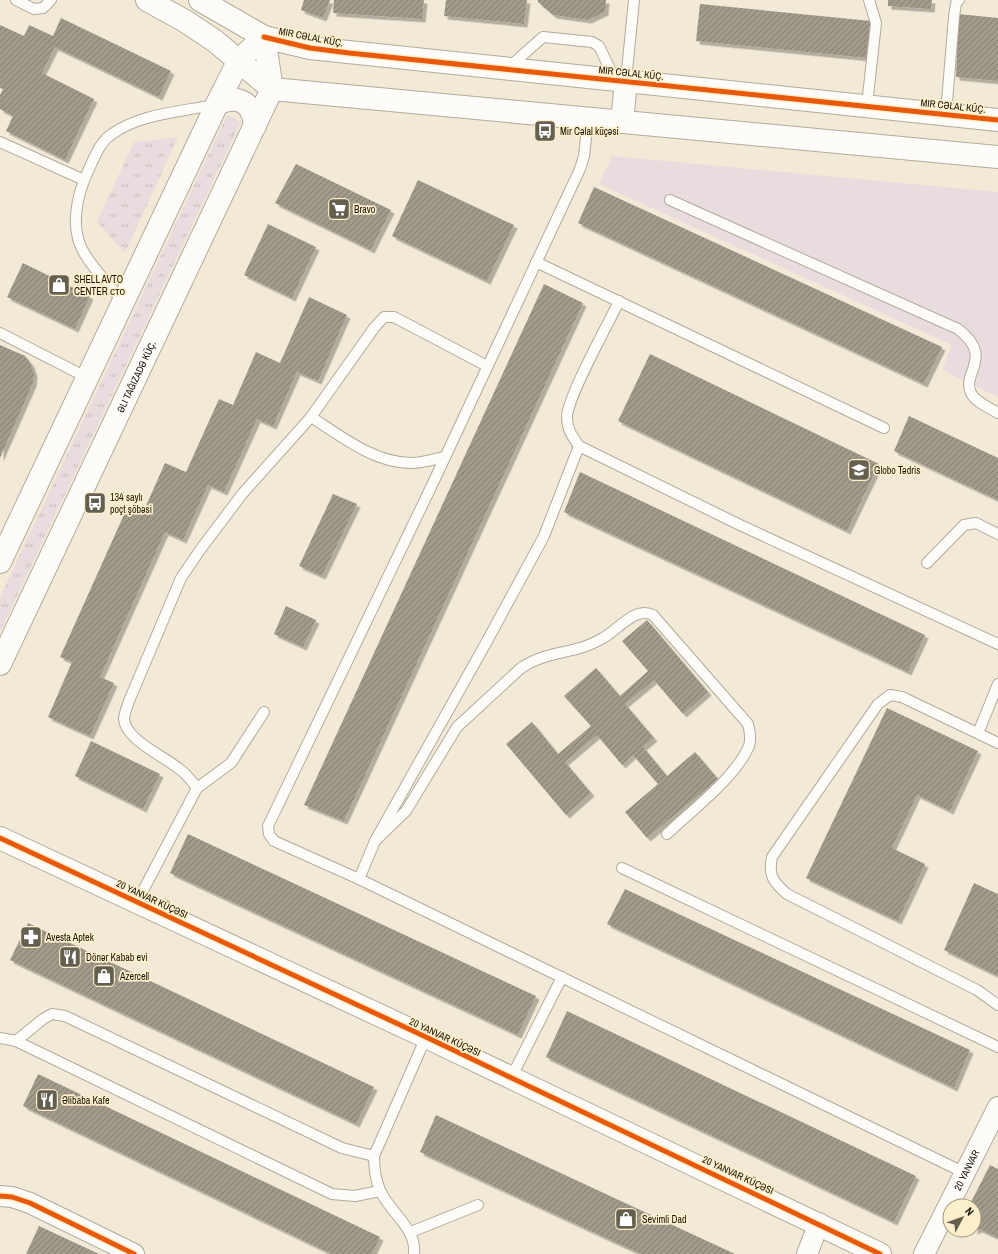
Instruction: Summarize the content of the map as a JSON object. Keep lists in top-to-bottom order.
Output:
{
  "streets": {
    "street": ["MIR CƏLAL KÜÇ.", "20 YANVAR KÜÇƏSI", "20 YANVAR"]
  },
  "places": {
    "bus stop": ["Mir Cəlal küçəsi", "134 saylı poçt şöbəsi"],
    "supermarket": ["Bravo"],
    "shop": ["SHELL AVTO CENTER сто", "Azercell", "Sevimli Dad"],
    "school or university": ["Globo Tədris"],
    "pharmacy": ["Avesta Aptek"],
    "restaurant": ["Dönər Kabab evi", "Əlibaba Kafe"]
  },
  "north": "top right"
}
